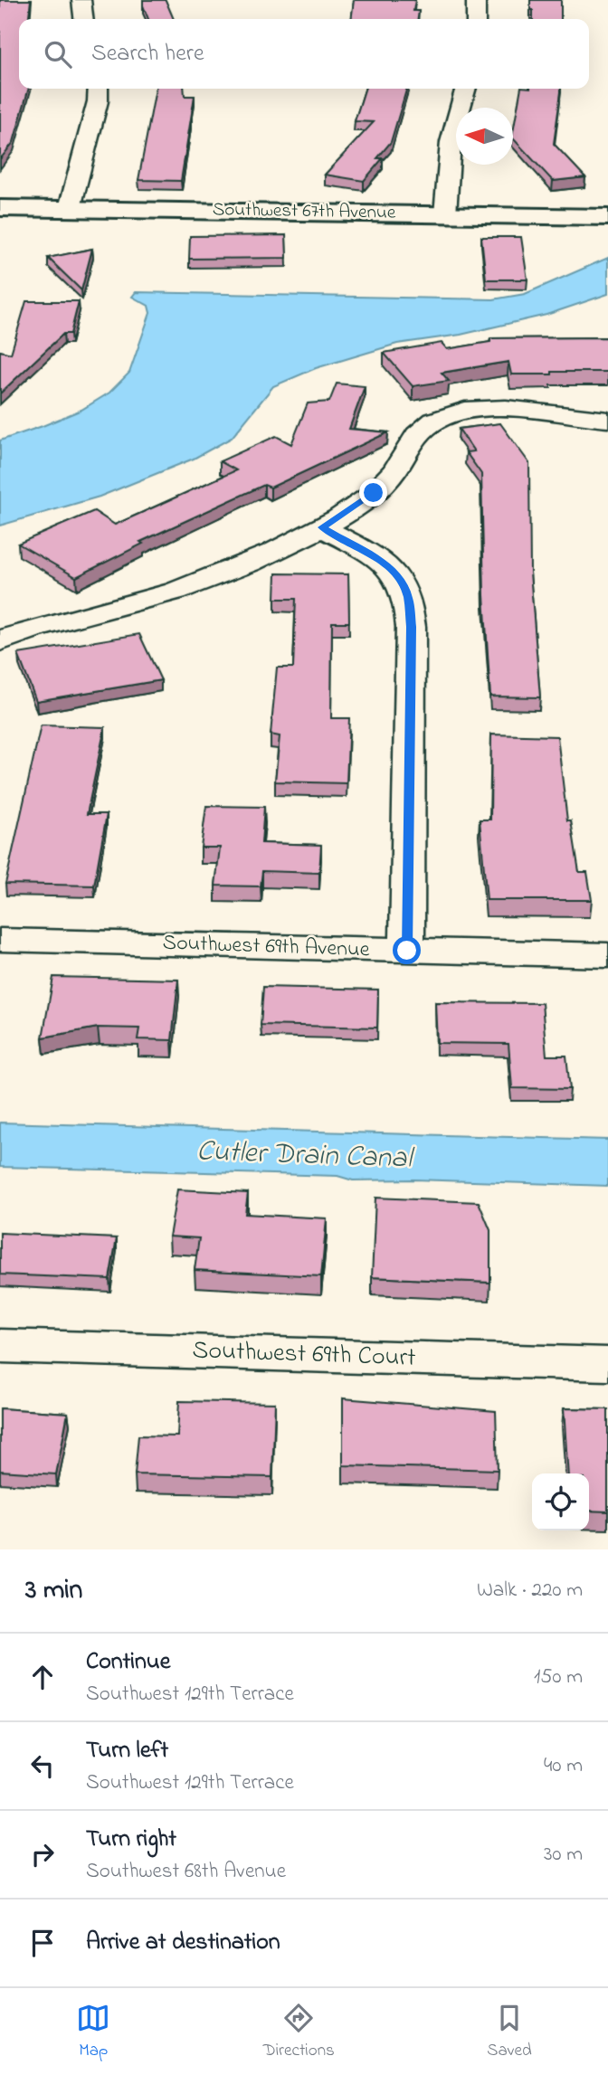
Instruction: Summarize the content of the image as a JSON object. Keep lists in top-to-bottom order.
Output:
{
  "streets": {
    "main road": ["Southwest 67th Avenue"],
    "street": ["Southwest 69th Avenue", "Southwest 69th Court"]
  },
  "water": ["Cutler Drain Canal"],
  "north": "left",
  "page": {
    "search": "Search here",
    "heading": ["3 min", "Walk · 220 m"],
    "list": [
      ["Continue", "Southwest 129th Terrace", "150 m"],
      ["Turn left", "Southwest 129th Terrace", "40 m"],
      ["Turn right", "Southwest 68th Avenue", "30 m"],
      "Arrive at destination"
    ],
    "nav": ["Map", "Directions", "Saved"]
  }
}
